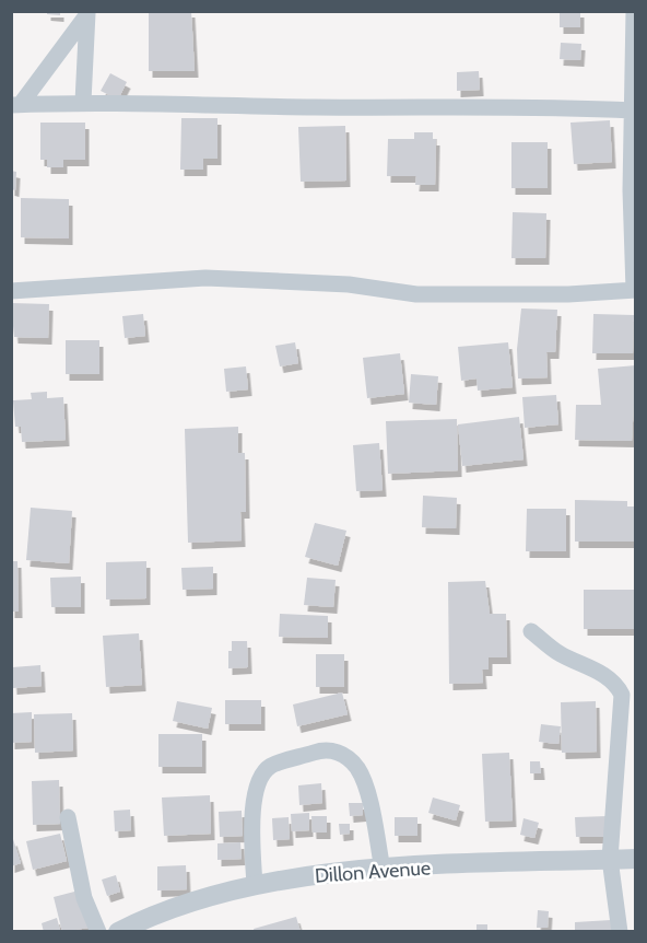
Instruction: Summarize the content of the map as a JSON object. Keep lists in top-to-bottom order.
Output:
{
  "streets": {
    "street": ["Dillon Avenue"]
  }
}
